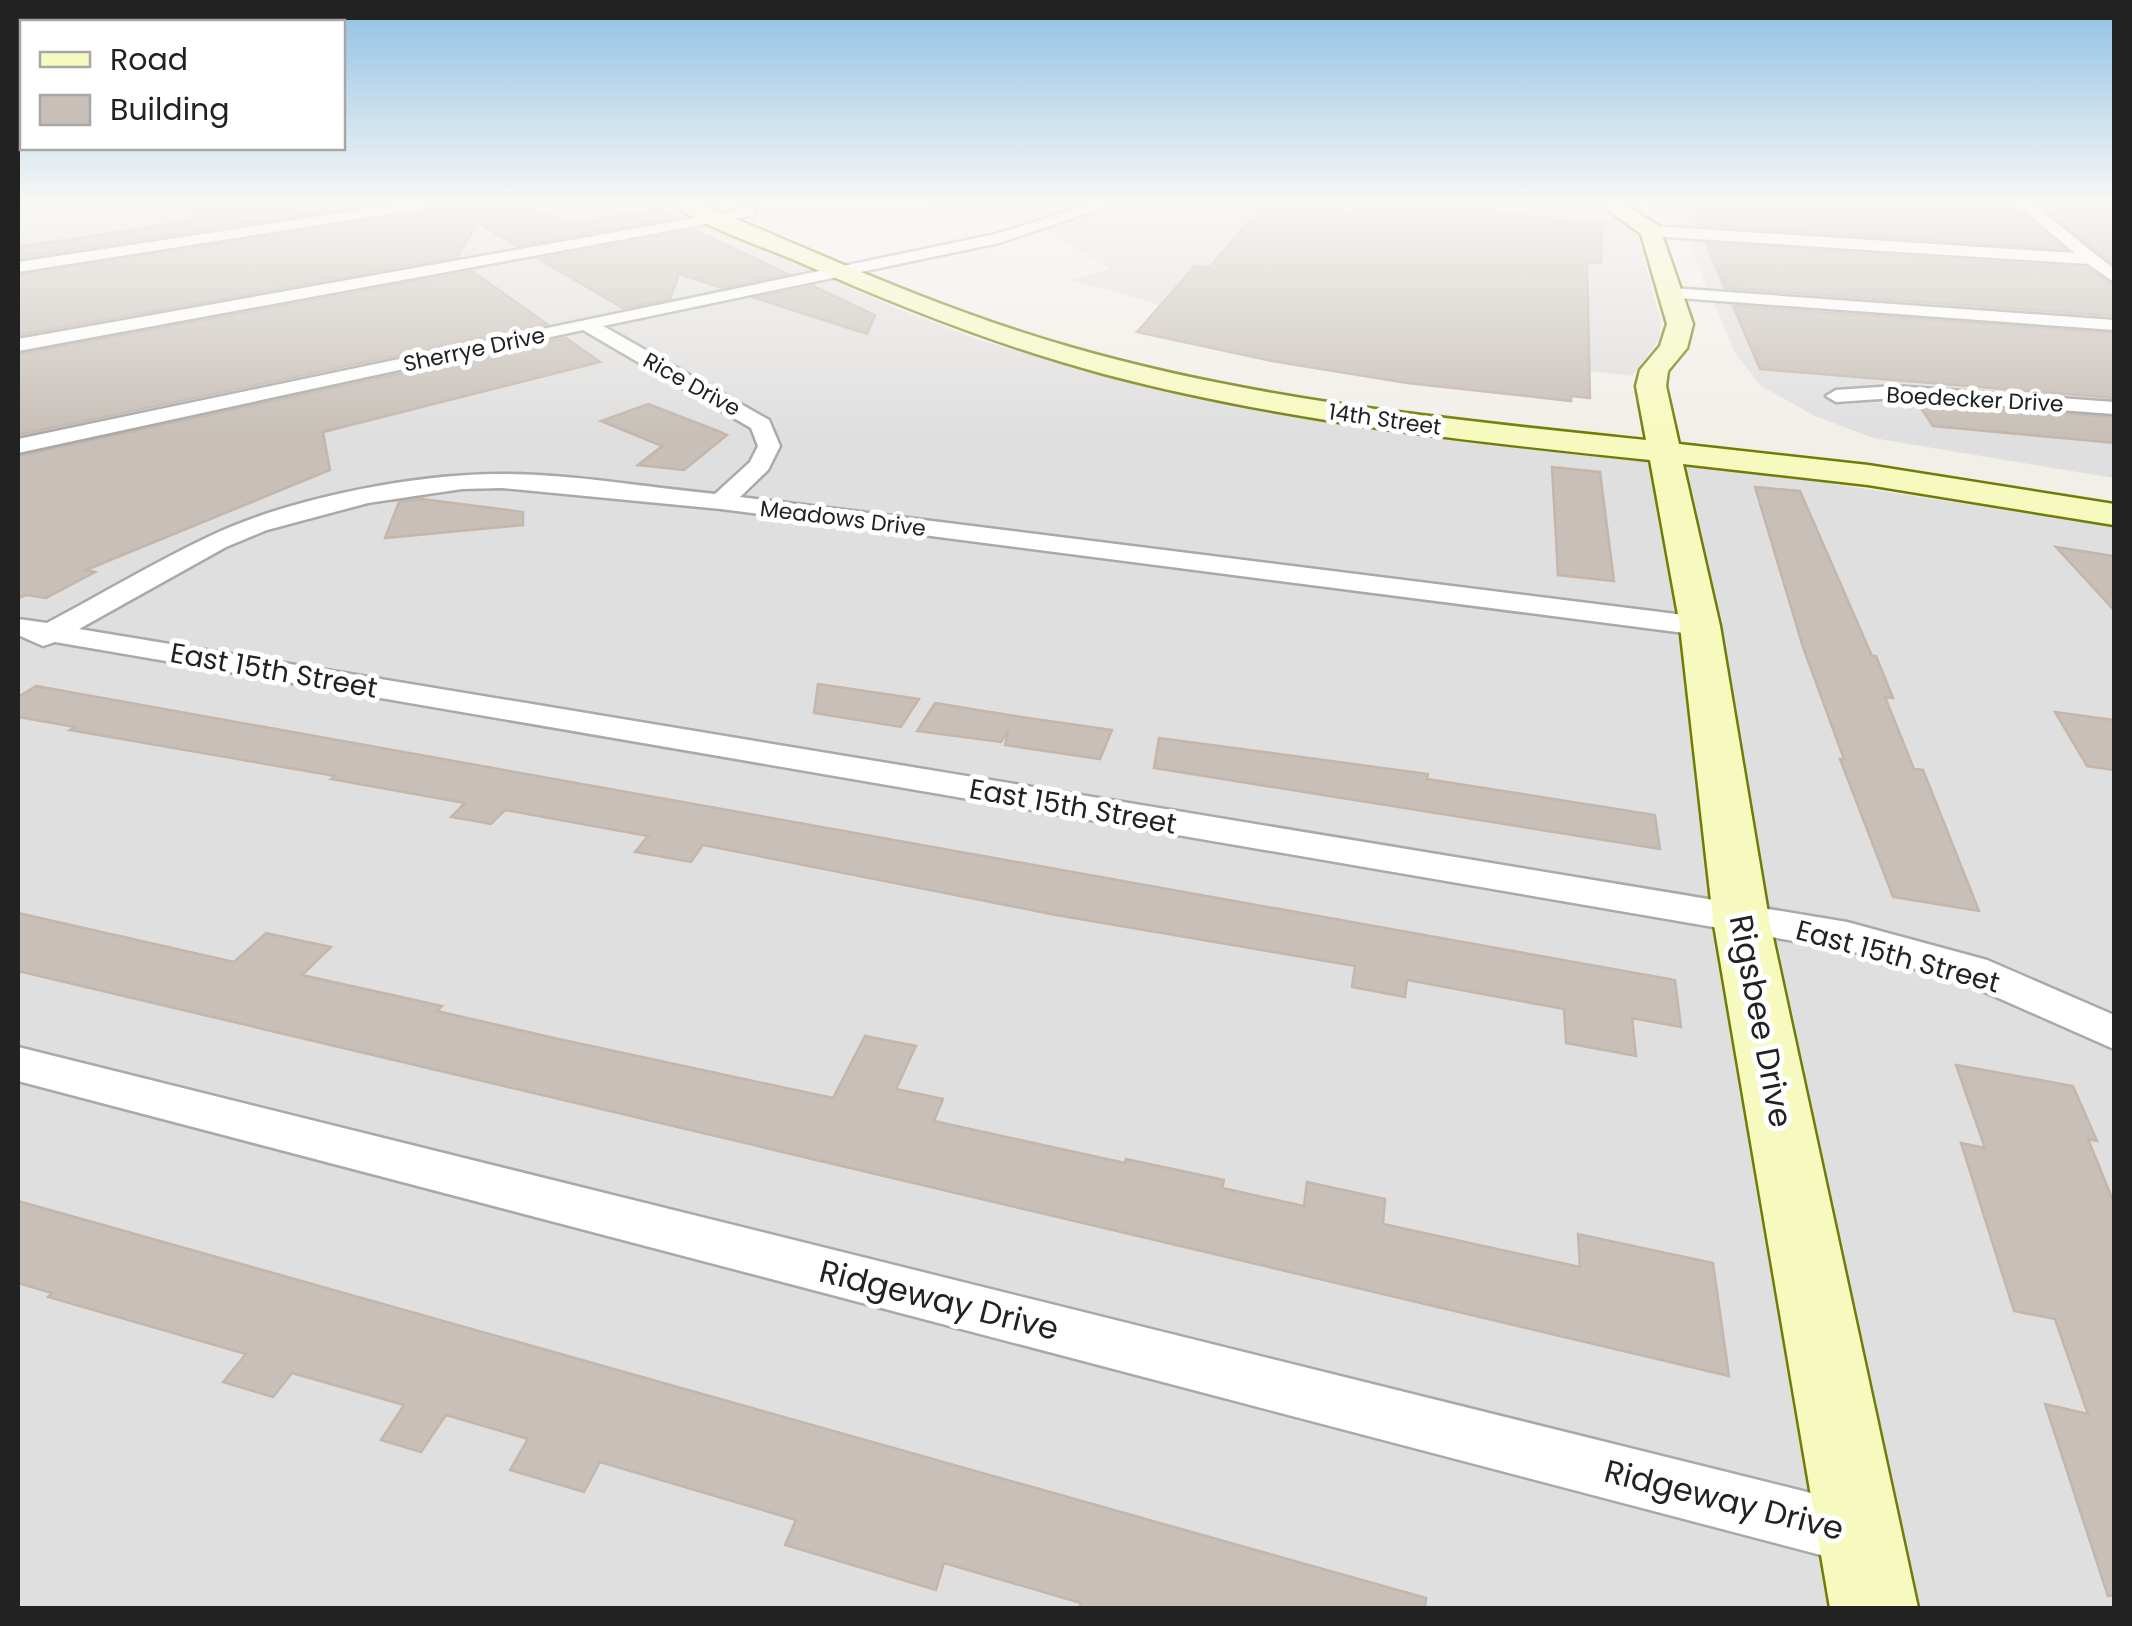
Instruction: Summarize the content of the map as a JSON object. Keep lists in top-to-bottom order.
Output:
{
  "streets": {
    "main road": ["14th Street", "Rigsbee Drive"],
    "street": [
      "Sherrye Drive",
      "Rice Drive",
      "Boedecker Drive",
      "Meadows Drive",
      "East 15th Street",
      "Ridgeway Drive"
    ]
  },
  "crossings": [
    ["Sherrye Drive", "Rice Drive"],
    ["Rice Drive", "Meadows Drive"],
    ["14th Street", "Rigsbee Drive"],
    ["Meadows Drive", "East 15th Street"],
    ["Meadows Drive", "Rigsbee Drive"],
    ["East 15th Street", "Rigsbee Drive"],
    ["Rigsbee Drive", "Ridgeway Drive"]
  ],
  "legend": ["Road", "Building"]
}
